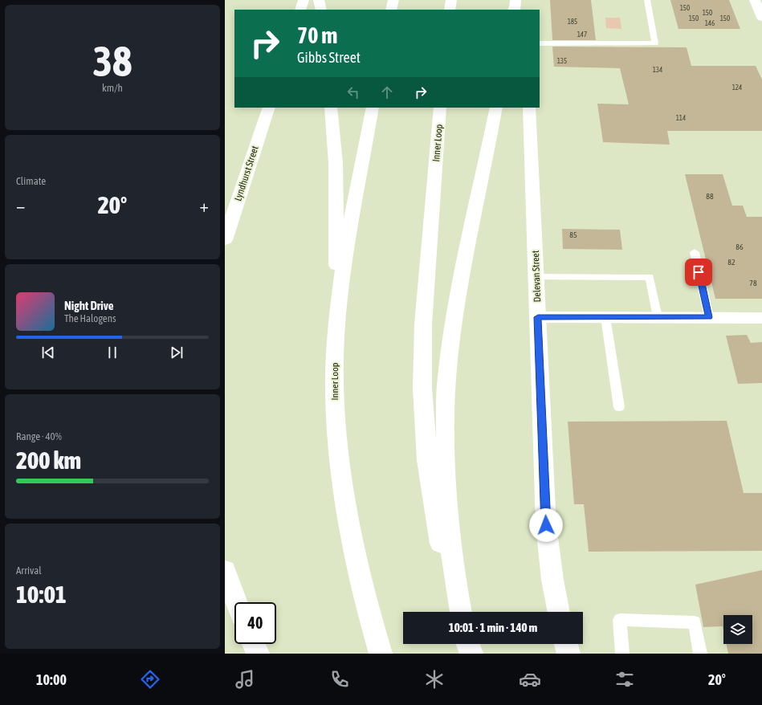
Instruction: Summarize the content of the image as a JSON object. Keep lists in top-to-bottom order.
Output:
{
  "streets": {
    "main road": ["Inner Loop", "Lyndhurst Street", "Delevan Street"]
  },
  "house_numbers": [
    "150",
    "150",
    "150",
    "150",
    "185",
    "146",
    "147",
    "135",
    "134",
    "124",
    "114",
    "88",
    "85",
    "86",
    "82",
    "78"
  ],
  "page": {
    "tile": [
      ["38", "km/h"],
      "Climate",
      ["Range · 40%", "200 km"],
      ["Arrival", "10:01"]
    ],
    "turn": ["70 m", "Gibbs Street"],
    "heat": ["−", "20°", "+"],
    "song": ["Night Drive", "The Halogens"],
    "limit": "40",
    "trip": "10:01 · 1 min · 140 m",
    "tabs": ["10:00", "20°"]
  }
}
